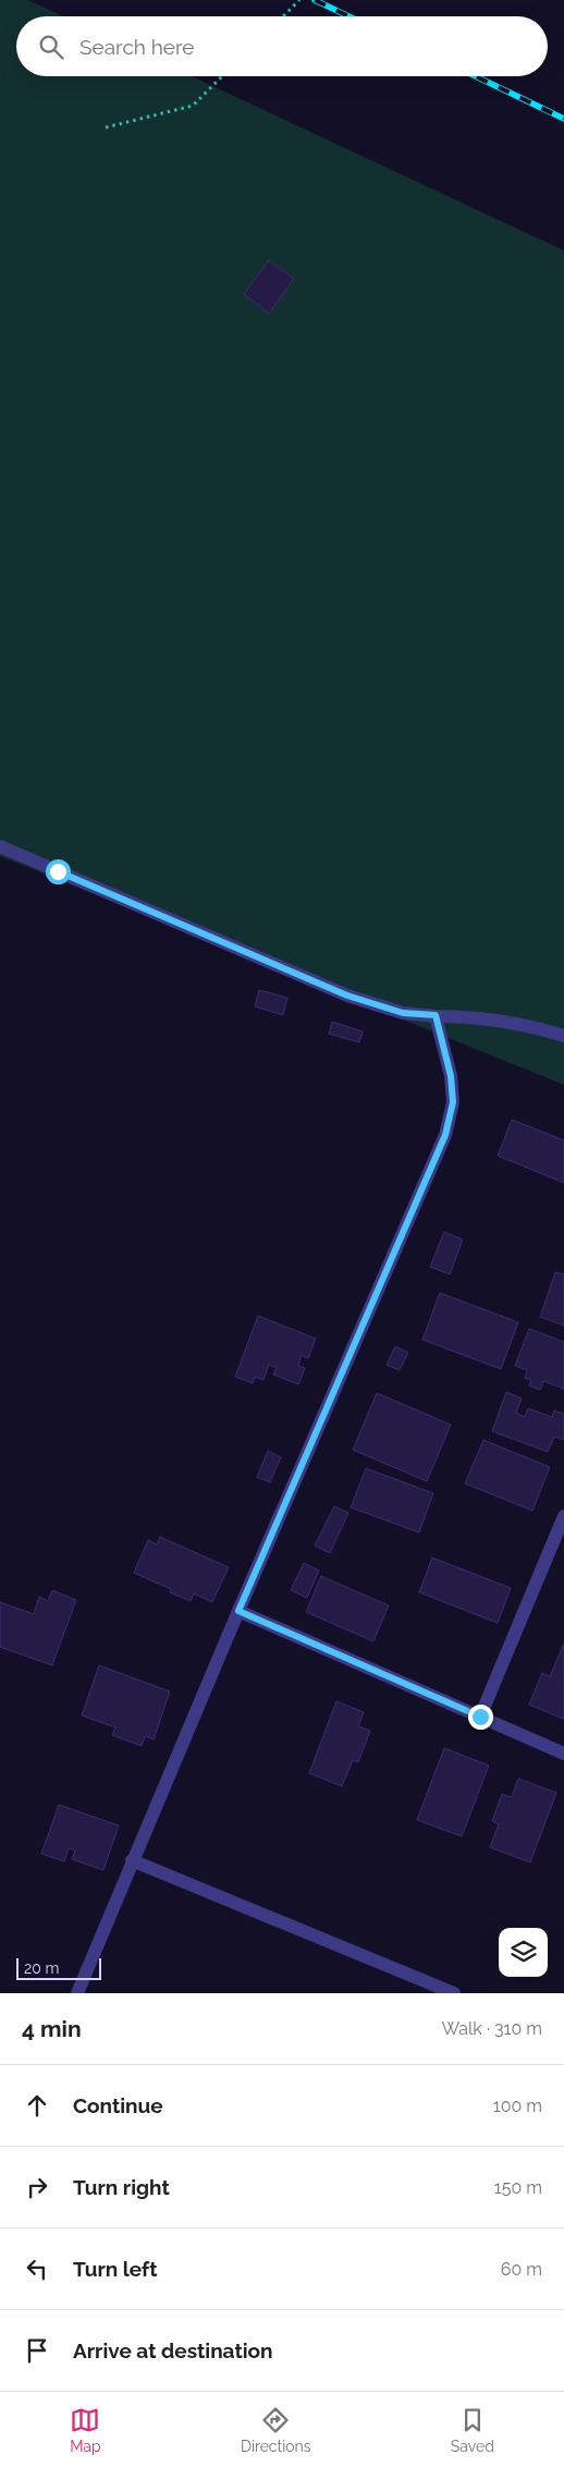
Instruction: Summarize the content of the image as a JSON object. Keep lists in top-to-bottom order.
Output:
{
  "scale_bar": "20 m",
  "page": {
    "search": "Search here",
    "scale": "20 m",
    "heading": ["4 min", "Walk · 310 m"],
    "list": [
      ["Continue", "100 m"],
      ["Turn right", "150 m"],
      ["Turn left", "60 m"],
      "Arrive at destination"
    ],
    "nav": ["Map", "Directions", "Saved"]
  }
}
